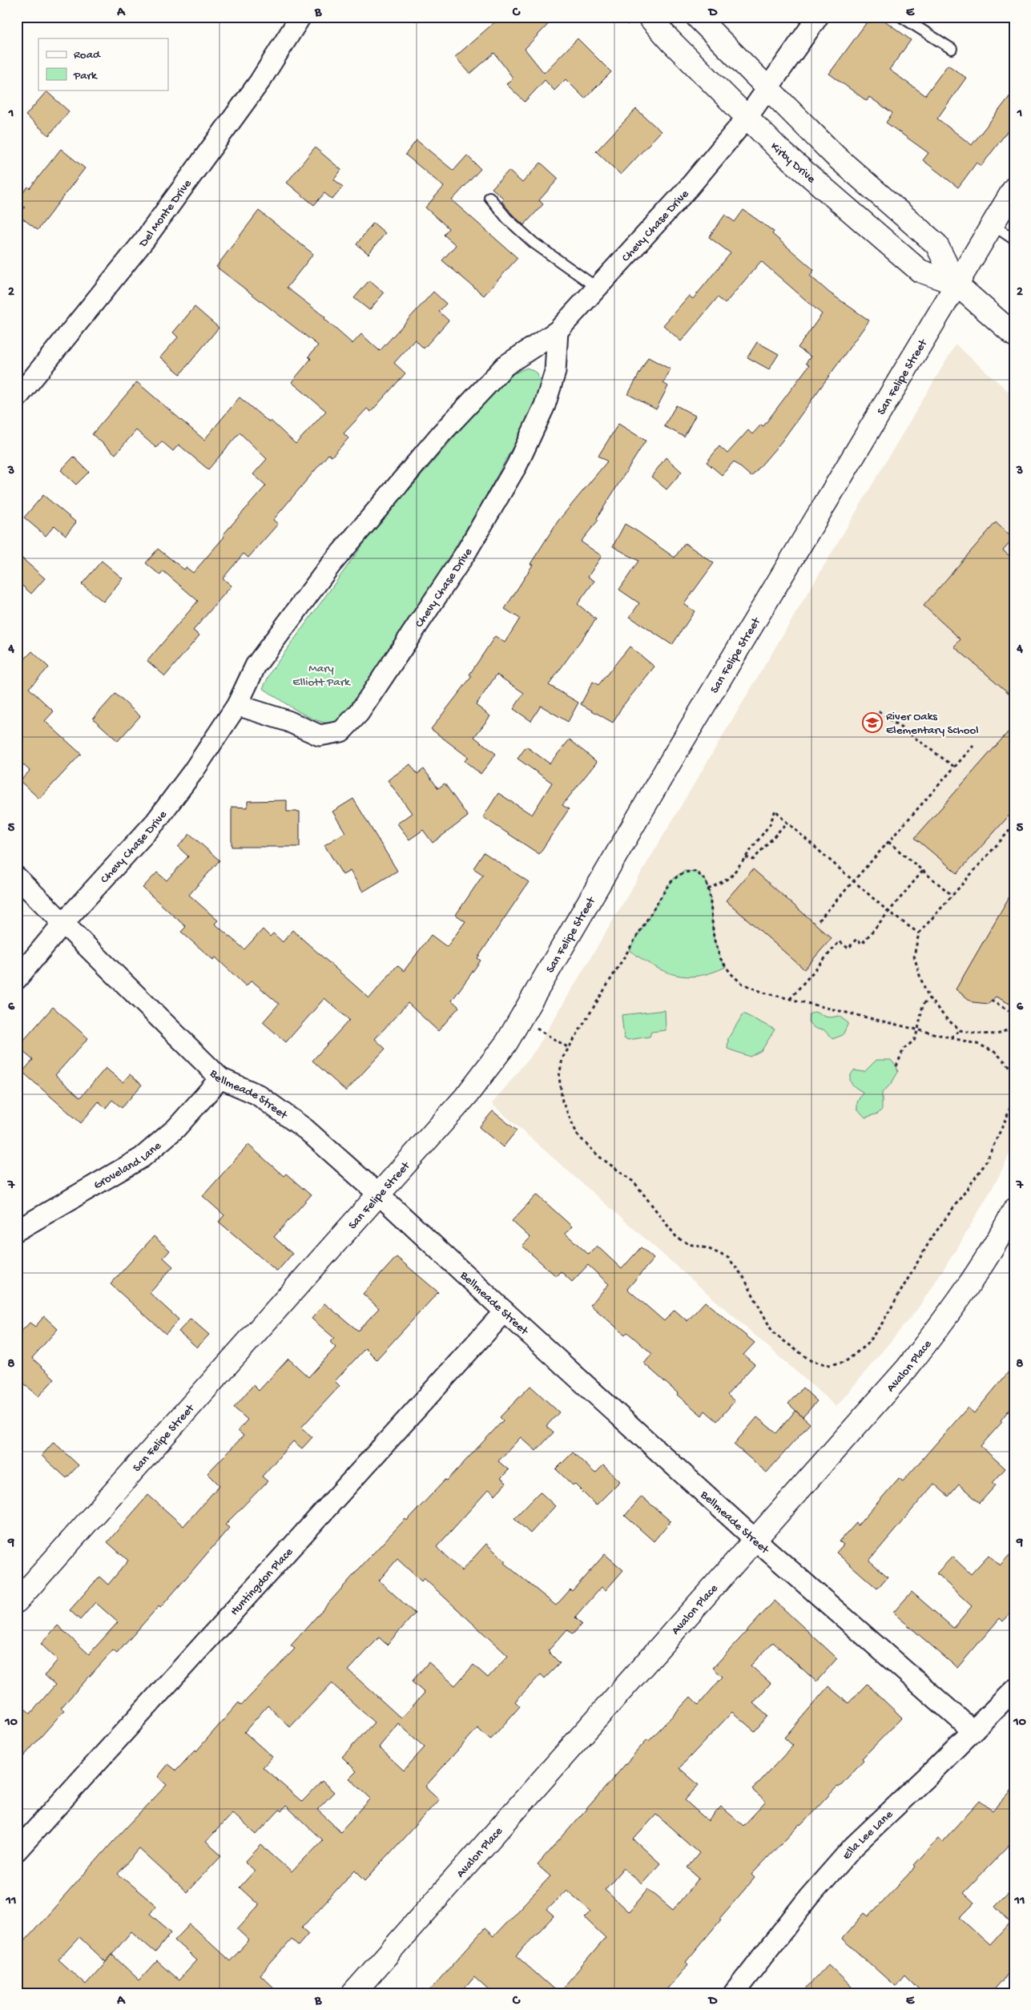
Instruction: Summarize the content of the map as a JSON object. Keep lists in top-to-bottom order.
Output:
{
  "streets": {
    "main road": ["Kirby Drive", "San Felipe Street", "Avalon Place"],
    "street": [
      "Del Monte Drive",
      "Chevy Chase Drive",
      "Bellmeade Street",
      "Groveland Lane",
      "Huntingdon Place",
      "Ella Lee Lane"
    ]
  },
  "crossings": [
    ["Kirby Drive", "Chevy Chase Drive"],
    ["Kirby Drive", "San Felipe Street"],
    ["Chevy Chase Drive", "Bellmeade Street"],
    ["San Felipe Street", "Bellmeade Street"],
    ["Bellmeade Street", "Groveland Lane"],
    ["Bellmeade Street", "Avalon Place"],
    ["Bellmeade Street", "Huntingdon Place"],
    ["Bellmeade Street", "Ella Lee Lane"]
  ],
  "parks": ["Mary Elliott Park"],
  "places": {
    "school or university": ["River Oaks Elementary School"]
  },
  "legend": ["Road", "Park"],
  "grid": {
    "columns": [
      "A",
      "B",
      "C",
      "D",
      "E"
    ],
    "rows": [
      "1",
      "2",
      "3",
      "4",
      "5",
      "6",
      "7",
      "8",
      "9",
      "10",
      "11"
    ]
  }
}
